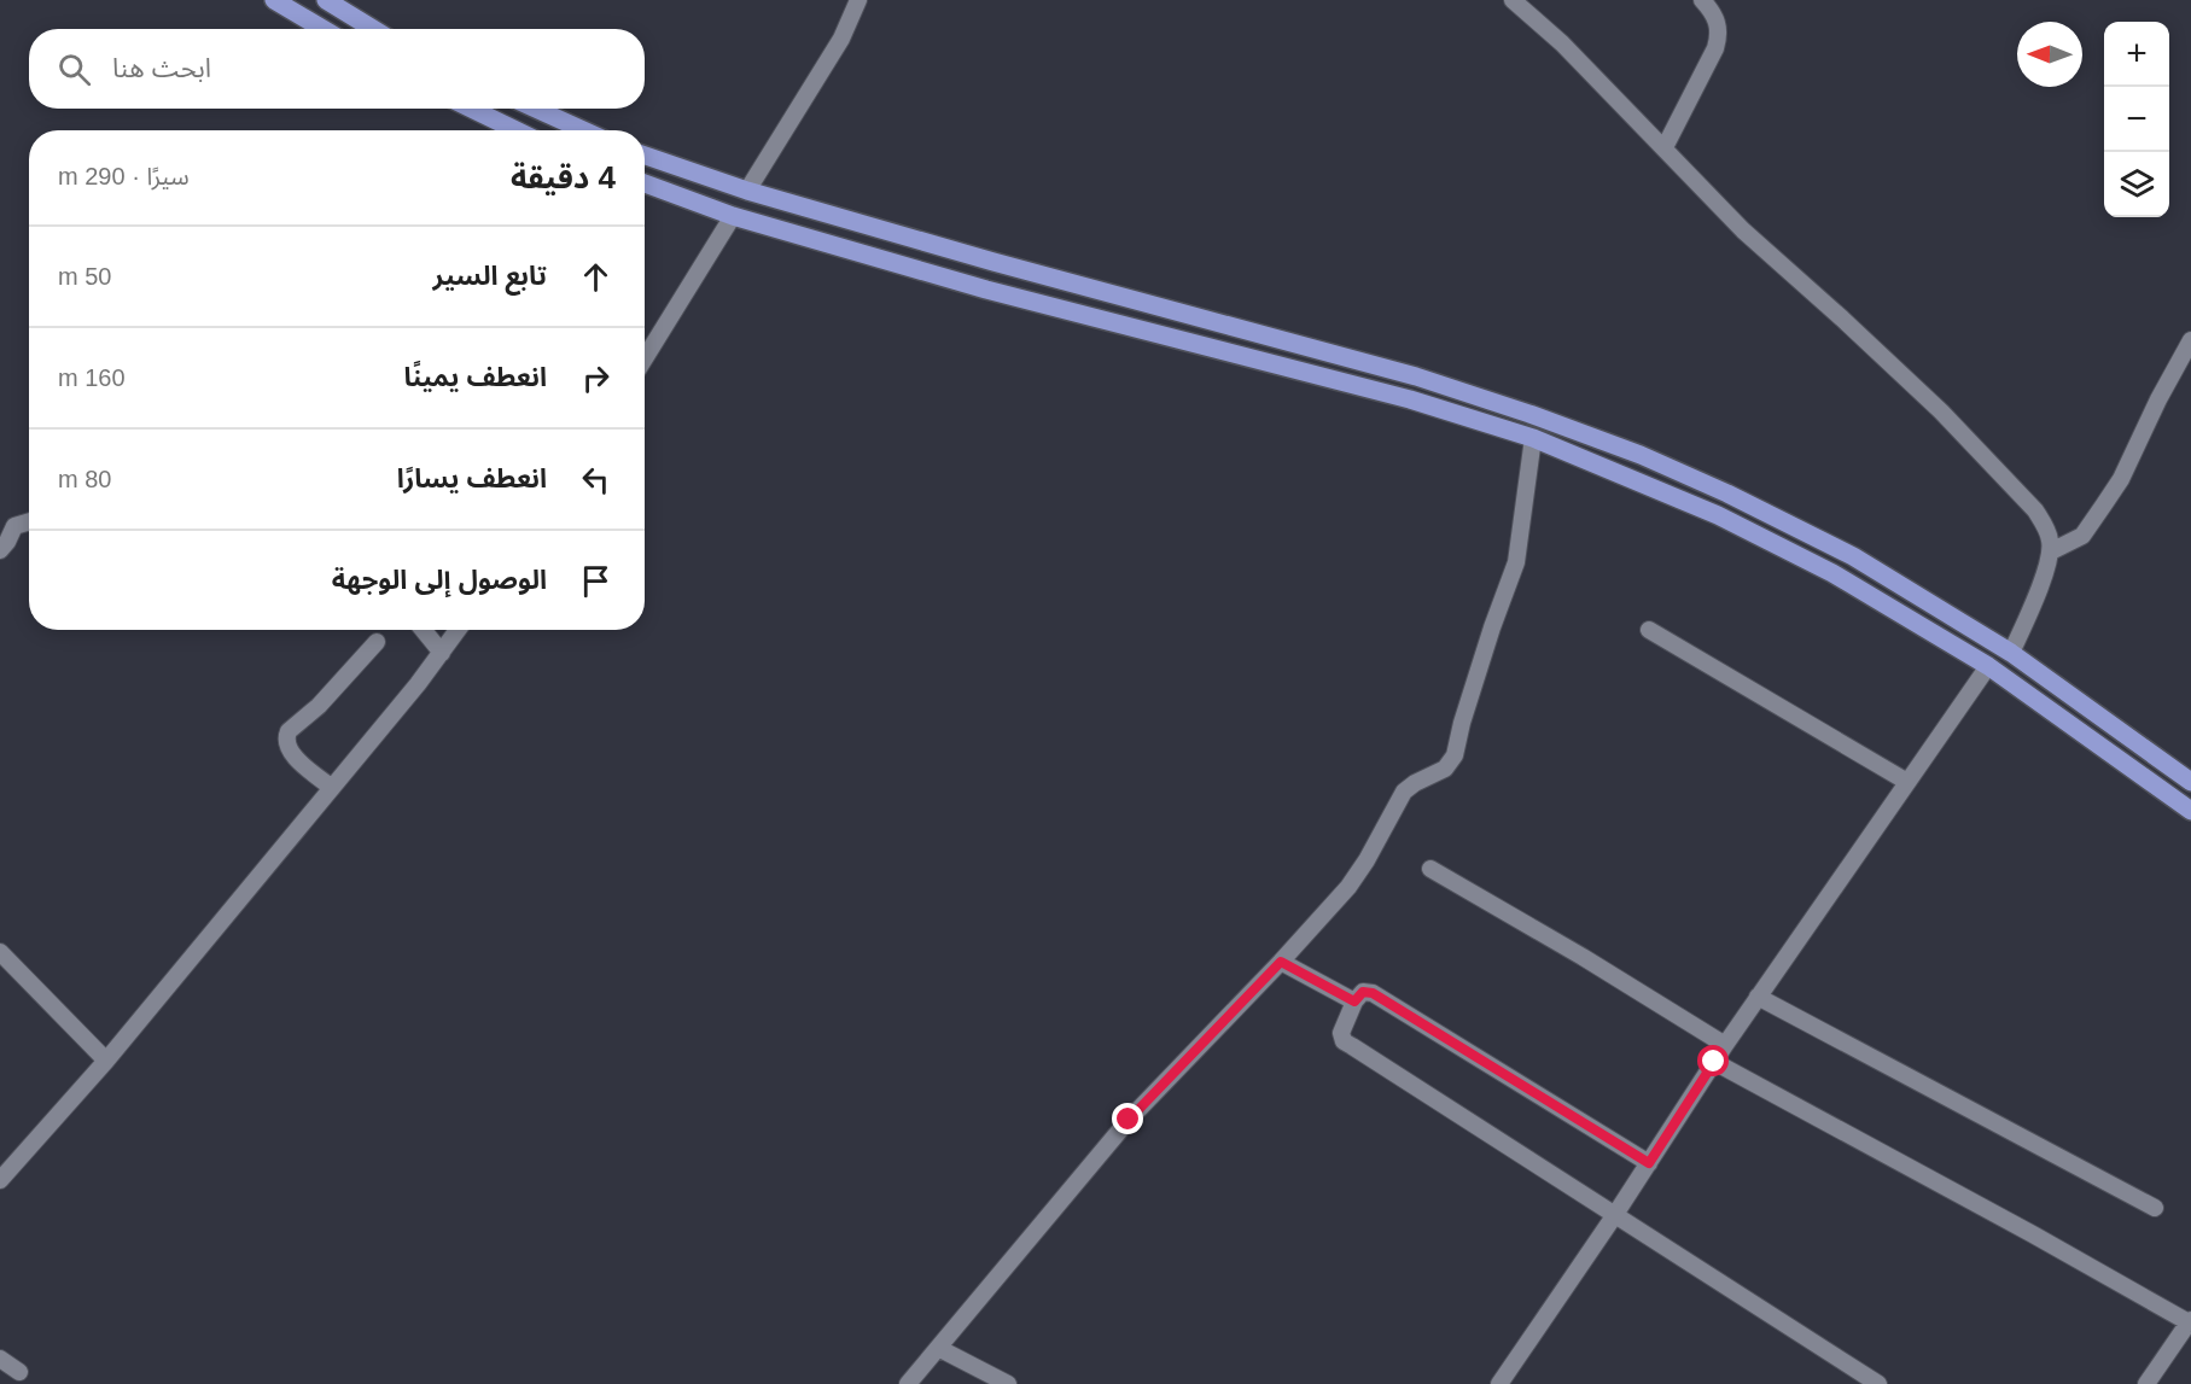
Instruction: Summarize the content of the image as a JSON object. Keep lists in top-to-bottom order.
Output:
{
  "north": "left",
  "page": {
    "map_buttons": ["+", "−"],
    "search": "ابحث هنا",
    "heading": ["4 دقيقة", "سيرًا · 290 m"],
    "list": [
      ["تابع السير", "50 m"],
      ["انعطف يمينًا", "160 m"],
      ["انعطف يسارًا", "80 m"],
      "الوصول إلى الوجهة"
    ]
  }
}
